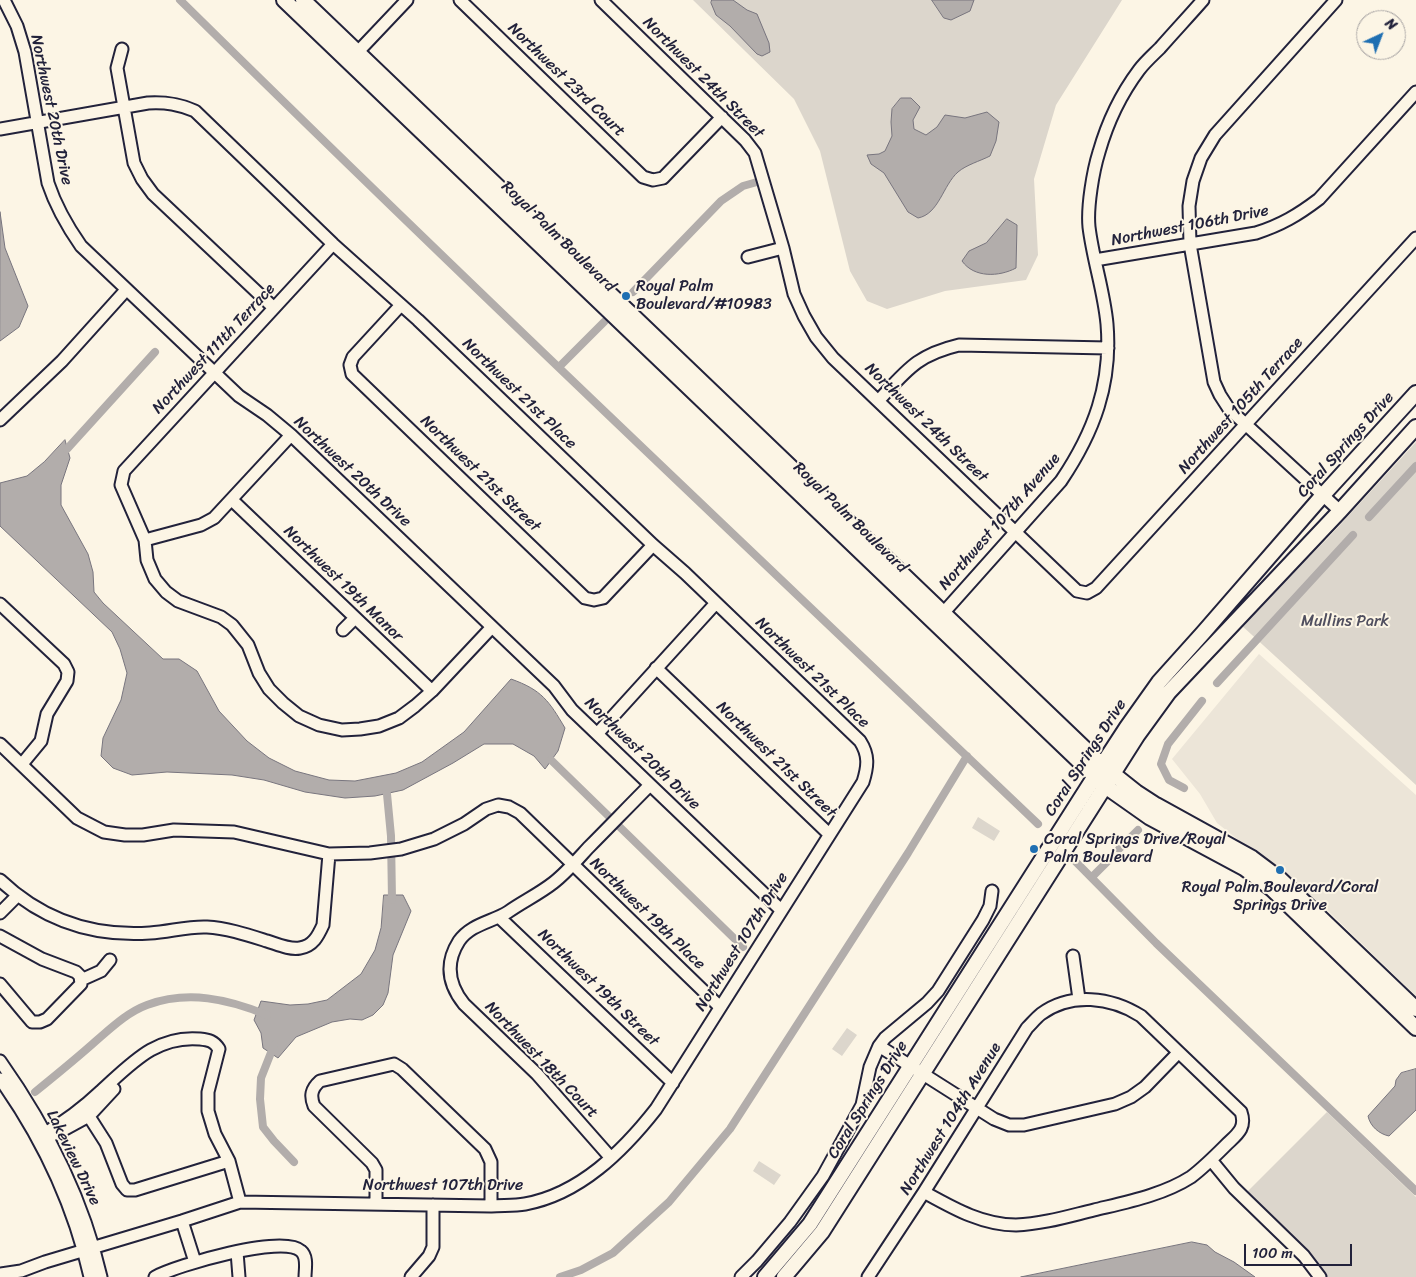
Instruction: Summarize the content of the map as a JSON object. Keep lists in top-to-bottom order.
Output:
{
  "streets": {
    "main road": ["Royal Palm Boulevard", "Coral Springs Drive"],
    "street": [
      "Northwest 24th Street",
      "Northwest 23rd Court",
      "Northwest 20th Drive",
      "Northwest 106th Drive",
      "Northwest 111th Terrace",
      "Northwest 21st Place",
      "Northwest 105th Terrace",
      "Northwest 21st Street",
      "Northwest 107th Avenue",
      "Northwest 19th Manor",
      "Northwest 19th Place",
      "Northwest 107th Drive",
      "Northwest 19th Street",
      "Northwest 18th Court",
      "Northwest 104th Avenue",
      "Lakeview Drive"
    ]
  },
  "crossings": [
    ["Northwest 24th Street", "Northwest 23rd Court"],
    ["Northwest 24th Street", "Northwest 105th Terrace"],
    ["Northwest 24th Street", "Northwest 107th Avenue"],
    ["Northwest 20th Drive", "Northwest 111th Terrace"],
    ["Northwest 20th Drive", "Northwest 21st Place"],
    ["Northwest 20th Drive", "Northwest 107th Drive"],
    ["Northwest 106th Drive", "Northwest 107th Avenue"],
    ["Royal Palm Boulevard", "Coral Springs Drive"],
    ["Royal Palm Boulevard", "Northwest 107th Avenue"],
    ["Northwest 111th Terrace", "Northwest 21st Place"],
    ["Northwest 21st Place", "Northwest 21st Street"],
    ["Northwest 21st Place", "Northwest 107th Drive"],
    ["Northwest 21st Street", "Northwest 107th Drive"],
    ["Northwest 19th Place", "Northwest 107th Drive"],
    ["Northwest 107th Drive", "Northwest 19th Street"],
    ["Northwest 107th Drive", "Northwest 18th Court"],
    ["Northwest 107th Drive", "Lakeview Drive"],
    ["Northwest 19th Street", "Northwest 18th Court"]
  ],
  "parks": ["Mullins Park"],
  "places": ["Royal Palm Boulevard/#10983", "Coral Springs Drive/Royal Palm Boulevard", "Royal Palm Boulevard/Coral Springs Drive"],
  "scale_bar": "100 m",
  "north": "top right"
}
